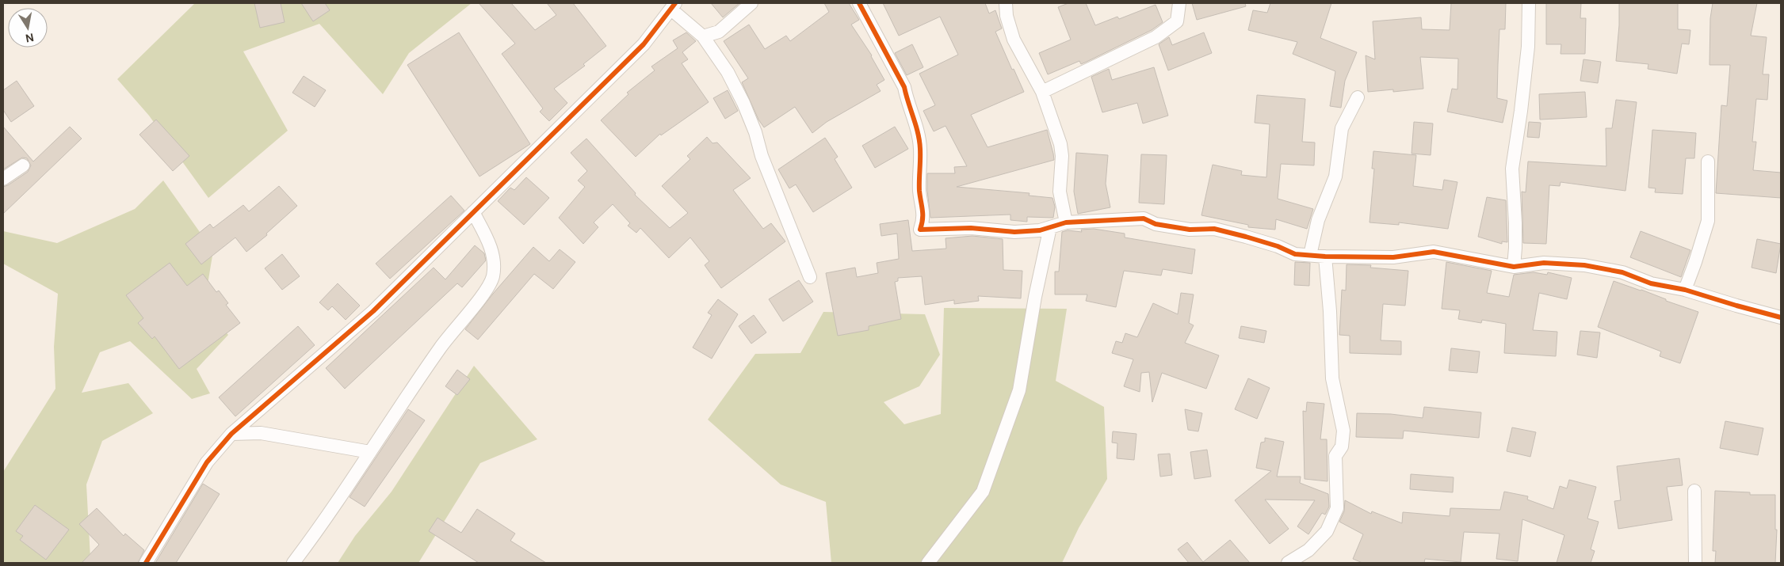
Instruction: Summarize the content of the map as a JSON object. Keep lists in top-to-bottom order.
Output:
{
  "north": "bottom"
}
